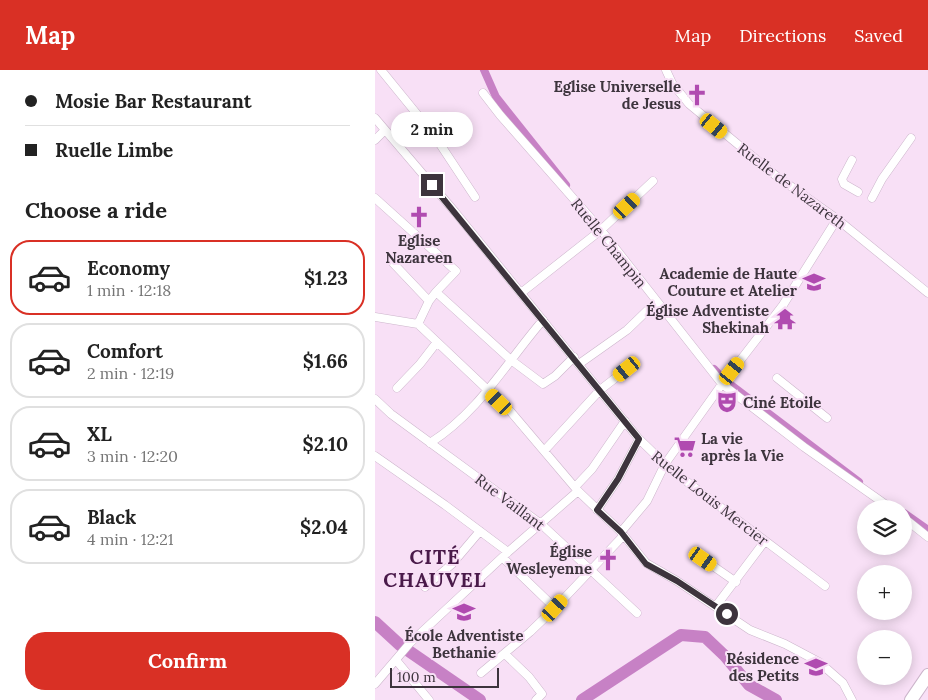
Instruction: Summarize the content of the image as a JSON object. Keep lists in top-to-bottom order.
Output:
{
  "streets": {
    "street": [
      "Ruelle de Nazareth",
      "Ruelle Champin",
      "Ruelle Louis Mercier",
      "Rue Vaillant"
    ]
  },
  "districts": ["CITÉ CHAUVEL"],
  "places": {
    "church": ["Eglise Universelle de Jesus", "Eglise Nazareen", "Église Wesleyenne"],
    "school or university": ["Academie de Haute Couture et Atelier", "École Adventiste Bethanie", "Résidence des Petits"],
    "temple": ["Église Adventiste Shekinah"],
    "theatre": ["Ciné Etoile"],
    "supermarket": ["La vie après la Vie"]
  },
  "scale_bar": "100 m",
  "page": {
    "header": "Map",
    "nav": ["Map", "Directions", "Saved"],
    "banner": ["Mosie Bar Restaurant", "Ruelle Limbe"],
    "bubble": "2 min",
    "heading": "Choose a ride",
    "list": [
      {
        "name": "Economy",
        "note": "1 min · 12:18",
        "value": "$1.23"
      },
      {
        "name": "Comfort",
        "note": "2 min · 12:19",
        "value": "$1.66"
      },
      {
        "name": "XL",
        "note": "3 min · 12:20",
        "value": "$2.10"
      },
      {
        "name": "Black",
        "note": "4 min · 12:21",
        "value": "$2.04"
      }
    ],
    "map_buttons": ["+", "−"],
    "buttons": "Confirm",
    "scale": "100 m"
  }
}
